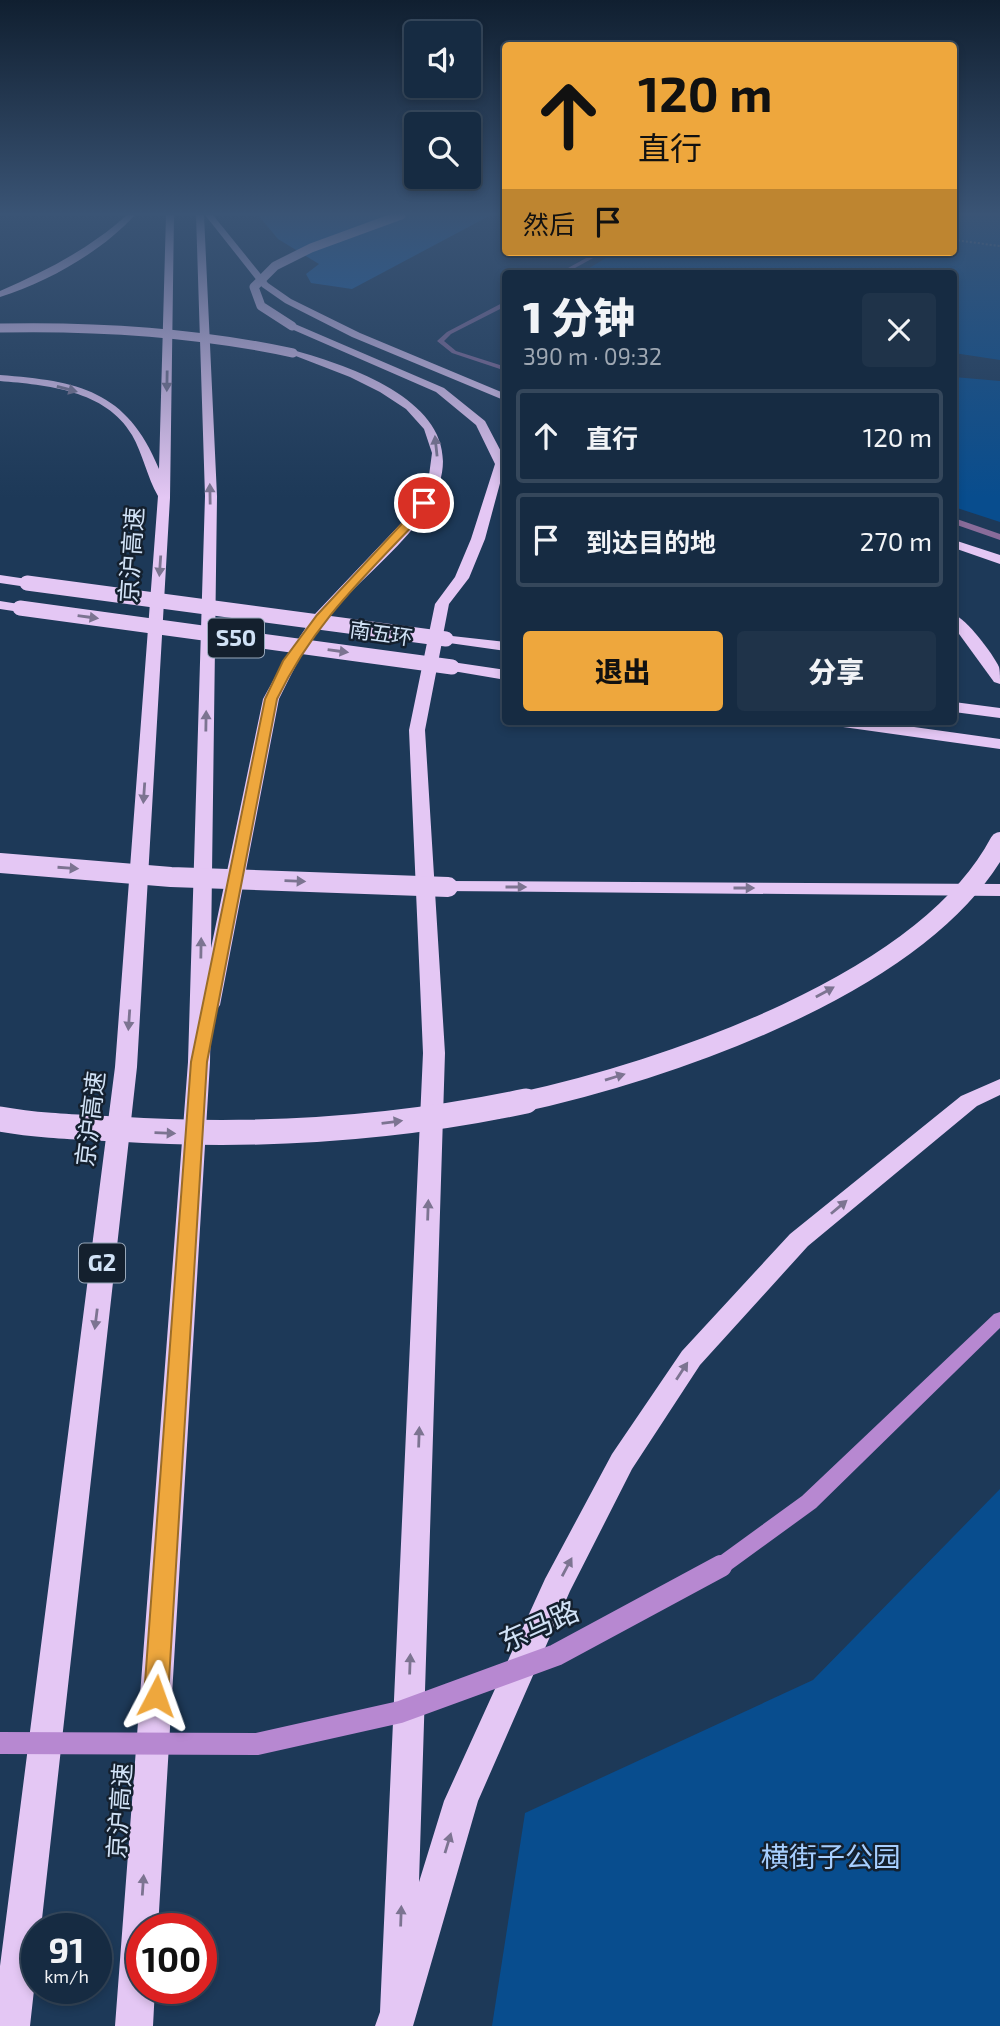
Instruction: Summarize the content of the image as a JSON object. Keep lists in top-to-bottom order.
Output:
{
  "streets": {
    "highway": [
      "京沪高速",
      "南五环",
      "S50",
      "G2"
    ],
    "main road": ["东马路"]
  },
  "parks": ["横街子公园"],
  "page": {
    "turn": ["120 m", "直行"],
    "then": "然后",
    "heading": ["1 分钟", "390 m · 09:32"],
    "list": [
      {
        "name": "直行",
        "value": "120 m"
      },
      {
        "name": "到达目的地",
        "value": "270 m"
      }
    ],
    "buttons": ["退出", "分享"],
    "speed": "91 km/h",
    "limit": "100"
  }
}
